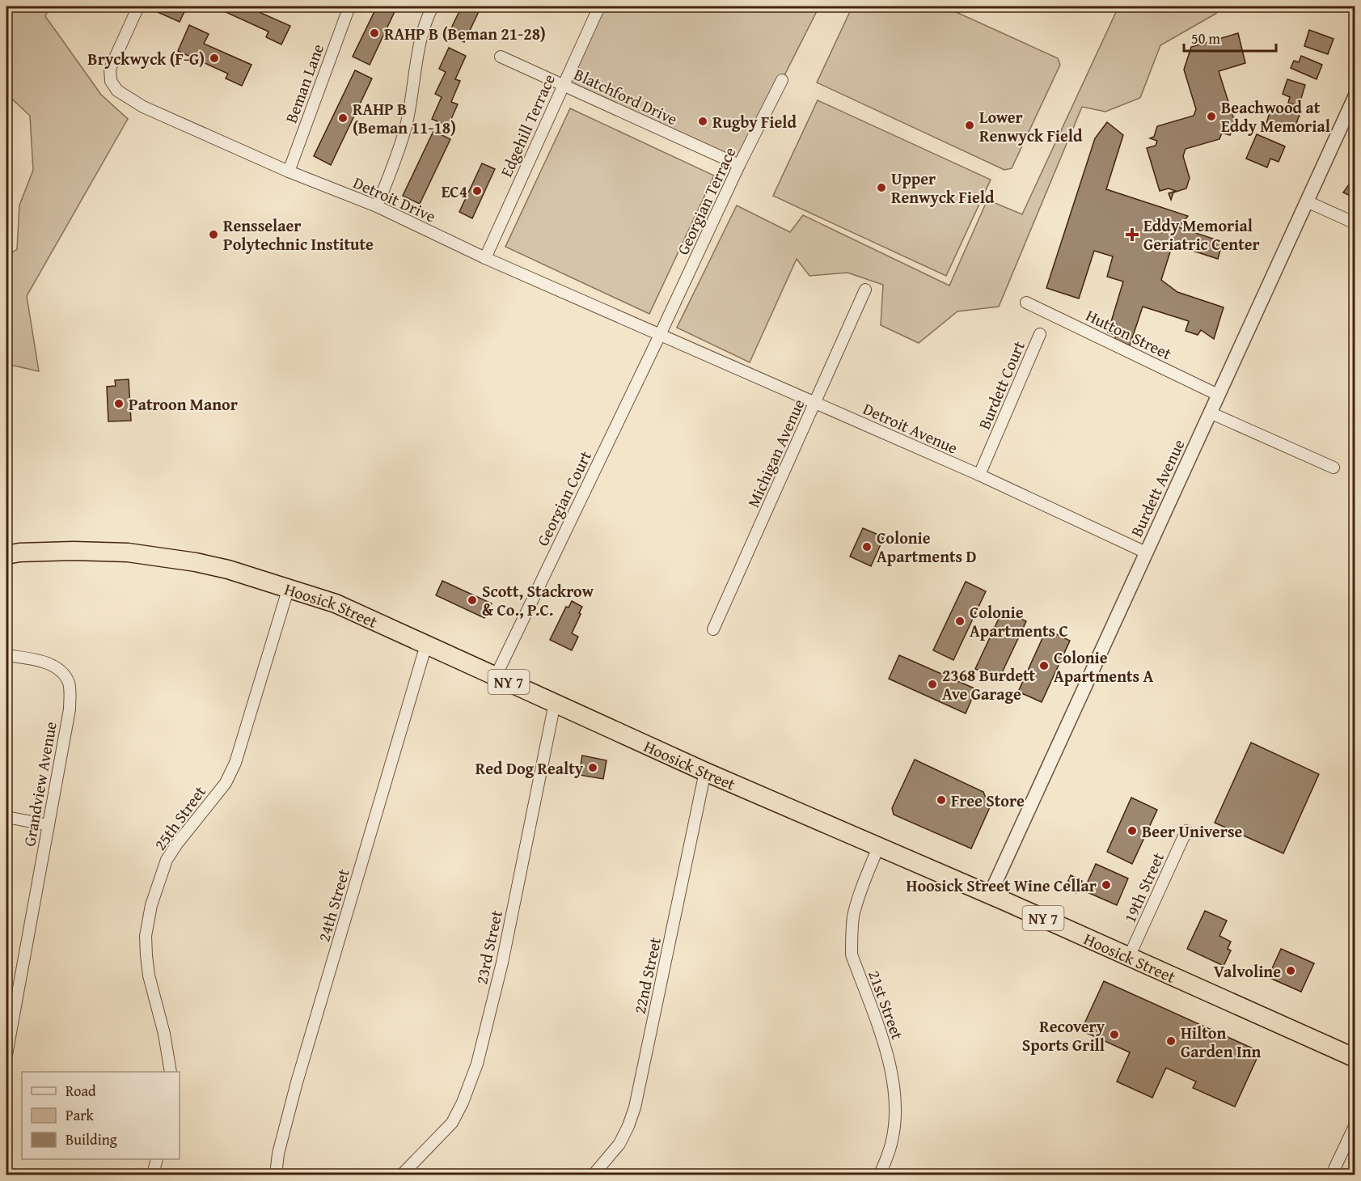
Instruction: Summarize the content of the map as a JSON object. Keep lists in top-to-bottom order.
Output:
{
  "streets": {
    "highway": ["Hoosick Street", "NY 7"],
    "street": [
      "Beman Lane",
      "Blatchford Drive",
      "Edgehill Terrace",
      "Detroit Drive",
      "Georgian Terrace",
      "Hutton Street",
      "Burdett Court",
      "Detroit Avenue",
      "Michigan Avenue",
      "Burdett Avenue",
      "Georgian Court",
      "Grandview Avenue",
      "25th Street",
      "19th Street",
      "24th Street",
      "23rd Street",
      "22nd Street",
      "21st Street"
    ]
  },
  "crossings": [
    ["Beman Lane", "Detroit Drive"],
    ["Blatchford Drive", "Edgehill Terrace"],
    ["Blatchford Drive", "Georgian Terrace"],
    ["Edgehill Terrace", "Detroit Drive"],
    ["Detroit Drive", "Georgian Terrace"],
    ["Detroit Drive", "Detroit Avenue"],
    ["Detroit Drive", "Georgian Court"],
    ["Georgian Terrace", "Detroit Avenue"],
    ["Georgian Terrace", "Georgian Court"],
    ["Hutton Street", "Burdett Avenue"],
    ["Burdett Court", "Detroit Avenue"],
    ["Detroit Avenue", "Michigan Avenue"],
    ["Detroit Avenue", "Burdett Avenue"],
    ["Detroit Avenue", "Georgian Court"],
    ["Burdett Avenue", "Hoosick Street"],
    ["Georgian Court", "Hoosick Street"],
    ["Hoosick Street", "25th Street"],
    ["Hoosick Street", "19th Street"],
    ["Hoosick Street", "24th Street"],
    ["Hoosick Street", "23rd Street"],
    ["Hoosick Street", "22nd Street"],
    ["Hoosick Street", "21st Street"]
  ],
  "places": {
    "other": [
      "RAHP B (Beman 21-28)",
      "Bryckwyck (F-G)",
      "Beachwood at Eddy Memorial",
      "RAHP B (Beman 11-18)",
      "Rugby Field",
      "Lower Renwyck Field",
      "Upper Renwyck Field",
      "EC4",
      "Rensselaer Polytechnic Institute",
      "Patroon Manor",
      "Colonie Apartments D",
      "Scott, Stackrow & Co., P.C.",
      "Colonie Apartments C",
      "Colonie Apartments A",
      "2368 Burdett Ave Garage",
      "Red Dog Realty",
      "Free Store",
      "Beer Universe",
      "Hoosick Street Wine Cellar",
      "Valvoline",
      "Recovery Sports Grill",
      "Hilton Garden Inn"
    ],
    "health": ["Eddy Memorial Geriatric Center"]
  },
  "legend": ["Road", "Park", "Building"],
  "scale_bar": "50 m"
}
